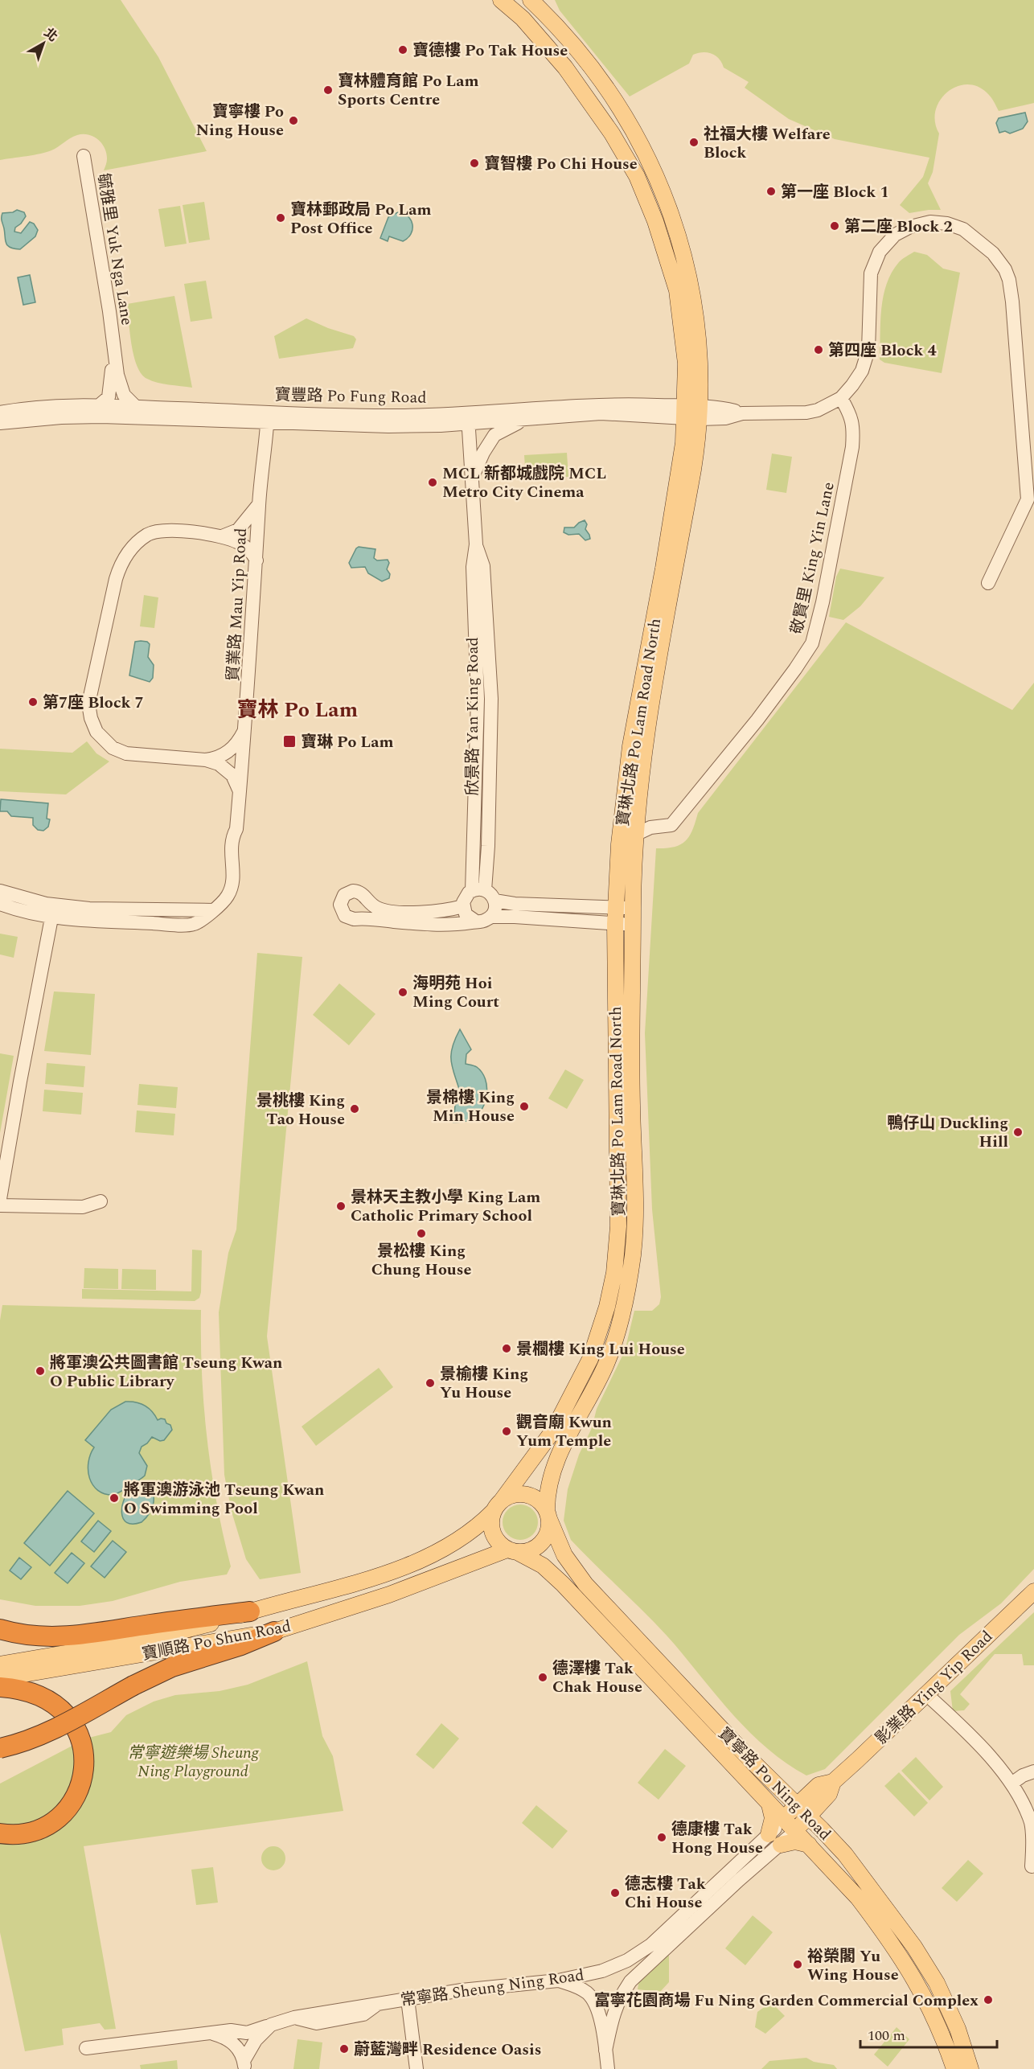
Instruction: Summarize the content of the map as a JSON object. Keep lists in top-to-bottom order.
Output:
{
  "streets": {
    "main road": [
      "寶琳北路 Po Lam Road North",
      "寶順路 Po Shun Road",
      "影業路 Ying Yip Road",
      "寶寧路 Po Ning Road",
      "常寧路 Sheung Ning Road"
    ],
    "street": [
      "毓雅里 Yuk Nga Lane",
      "寶豐路 Po Fung Road",
      "敬賢里 King Yin Lane",
      "貿業路 Mau Yip Road",
      "欣景路 Yan King Road"
    ]
  },
  "crossings": [
    ["毓雅里 Yuk Nga Lane", "寶豐路 Po Fung Road"],
    ["寶豐路 Po Fung Road", "貿業路 Mau Yip Road"],
    ["寶豐路 Po Fung Road", "欣景路 Yan King Road"],
    ["寶豐路 Po Fung Road", "寶琳北路 Po Lam Road North"],
    ["敬賢里 King Yin Lane", "寶琳北路 Po Lam Road North"],
    ["寶琳北路 Po Lam Road North", "寶順路 Po Shun Road"],
    ["寶琳北路 Po Lam Road North", "寶寧路 Po Ning Road"],
    ["寶順路 Po Shun Road", "寶寧路 Po Ning Road"],
    ["影業路 Ying Yip Road", "寶寧路 Po Ning Road"],
    ["影業路 Ying Yip Road", "常寧路 Sheung Ning Road"],
    ["寶寧路 Po Ning Road", "常寧路 Sheung Ning Road"]
  ],
  "districts": ["寶林 Po Lam"],
  "parks": ["常寧遊樂場 Sheung Ning Playground"],
  "places": {
    "other": [
      "寶德樓 Po Tak House",
      "寶林體育館 Po Lam Sports Centre",
      "寶寧樓 Po Ning House",
      "社福大樓 Welfare Block",
      "寶智樓 Po Chi House",
      "第一座 Block 1",
      "寶林郵政局 Po Lam Post Office",
      "第二座 Block 2",
      "第四座 Block 4",
      "MCL 新都城戲院 MCL Metro City Cinema",
      "第7座 Block 7",
      "海明苑 Hoi Ming Court",
      "景棉樓 King Min House",
      "景桃樓 King Tao House",
      "鴨仔山 Duckling Hill",
      "景林天主教小學 King Lam Catholic Primary School",
      "景松樓 King Chung House",
      "景櫚樓 King Lui House",
      "將軍澳公共圖書館 Tseung Kwan O Public Library",
      "景榆樓 King Yu House",
      "觀音廟 Kwun Yum Temple",
      "將軍澳游泳池 Tseung Kwan O Swimming Pool",
      "德澤樓 Tak Chak House",
      "德康樓 Tak Hong House",
      "德志樓 Tak Chi House",
      "裕榮閣 Yu Wing House",
      "富寧花園商場 Fu Ning Garden Commercial Complex",
      "蔚藍灣畔 Residence Oasis"
    ],
    "transit": ["寶琳 Po Lam"]
  },
  "scale_bar": "100 m",
  "north": "top right"
}
